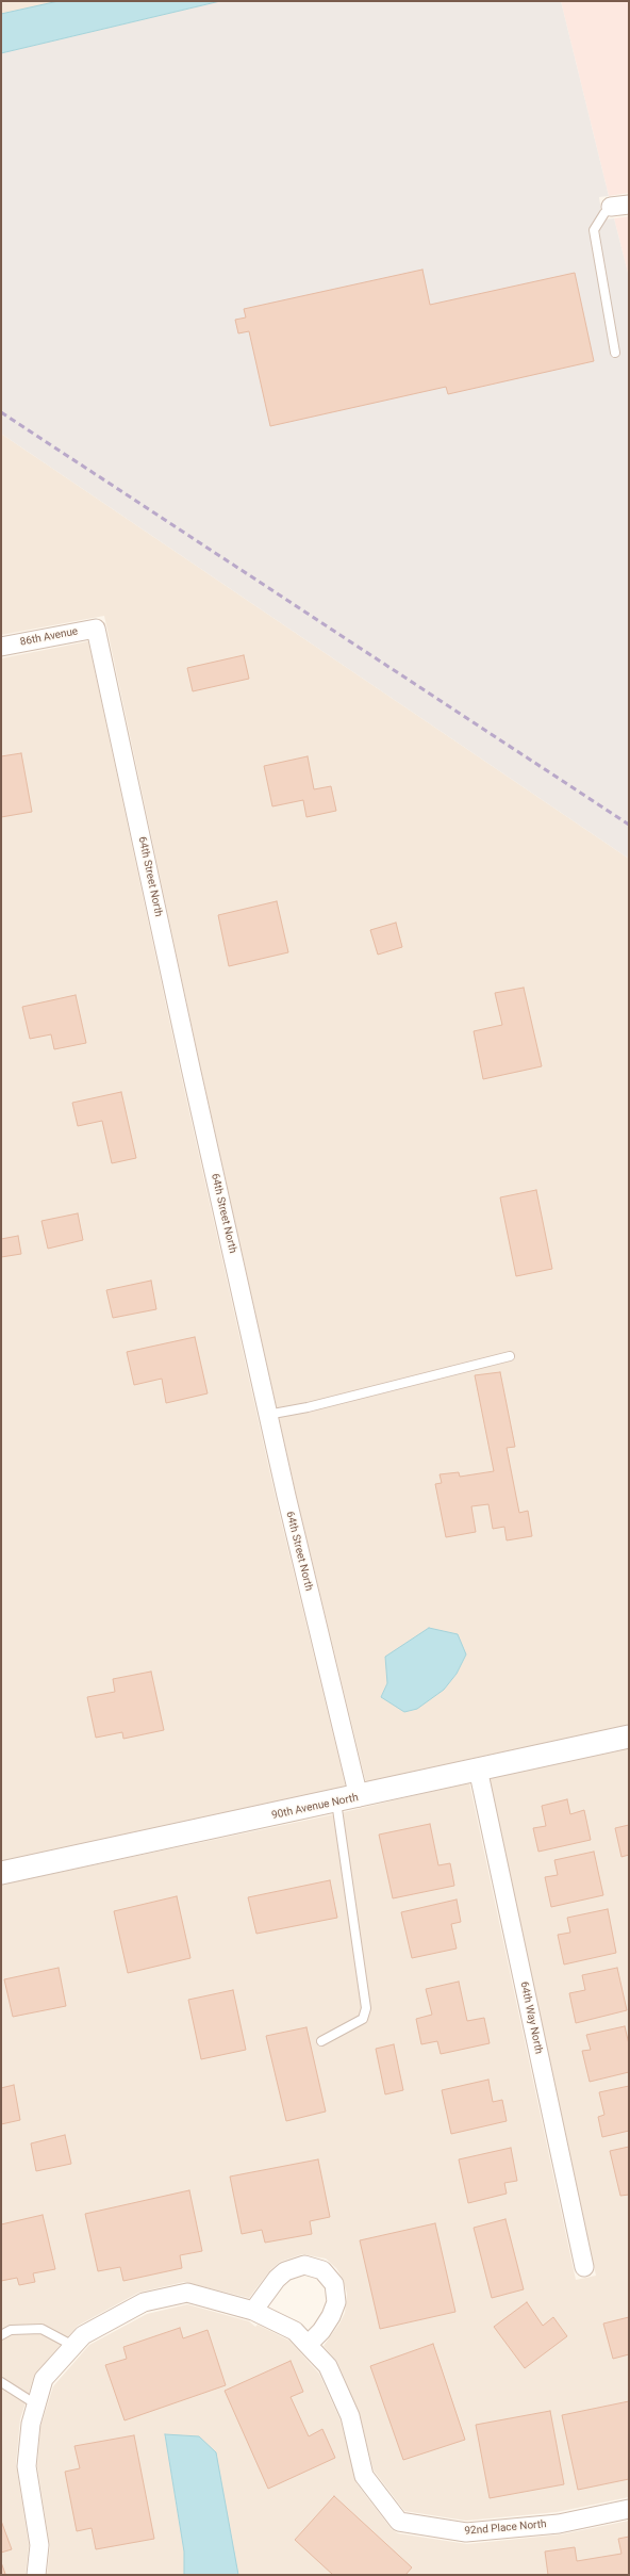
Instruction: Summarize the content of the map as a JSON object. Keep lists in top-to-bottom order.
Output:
{
  "streets": {
    "street": [
      "86th Avenue",
      "64th Street North",
      "90th Avenue North",
      "64th Way North",
      "92nd Place North"
    ]
  },
  "crossings": [
    ["86th Avenue", "64th Street North"],
    ["64th Street North", "90th Avenue North"],
    ["90th Avenue North", "64th Way North"]
  ]
}
